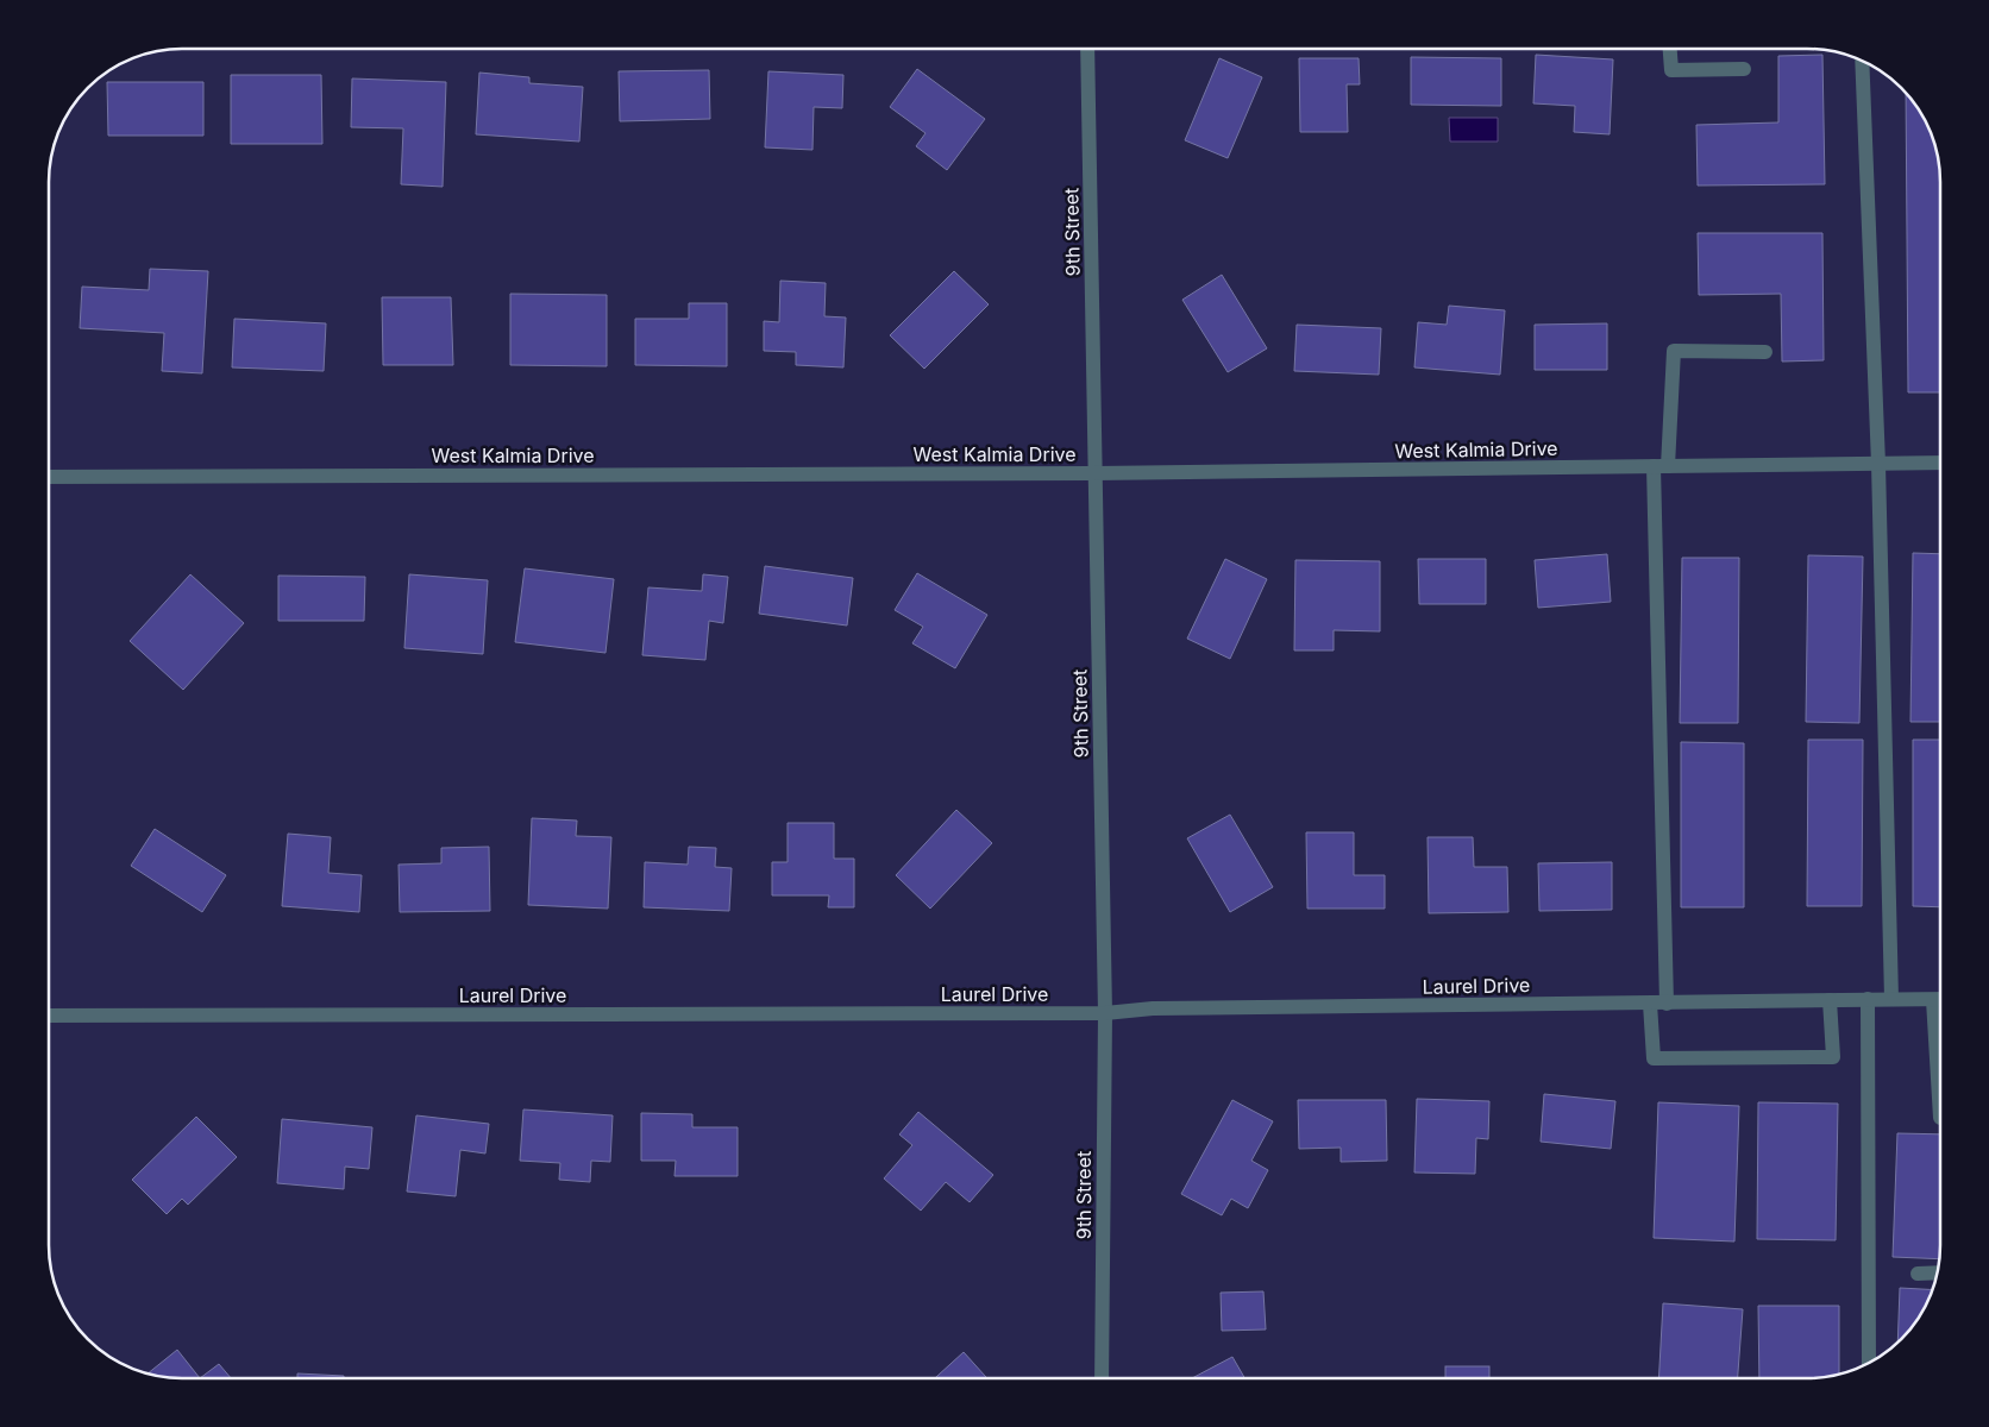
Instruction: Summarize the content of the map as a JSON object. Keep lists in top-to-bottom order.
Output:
{
  "streets": {
    "street": ["9th Street", "West Kalmia Drive", "Laurel Drive"]
  },
  "crossings": [
    ["9th Street", "West Kalmia Drive"],
    ["9th Street", "Laurel Drive"]
  ]
}
